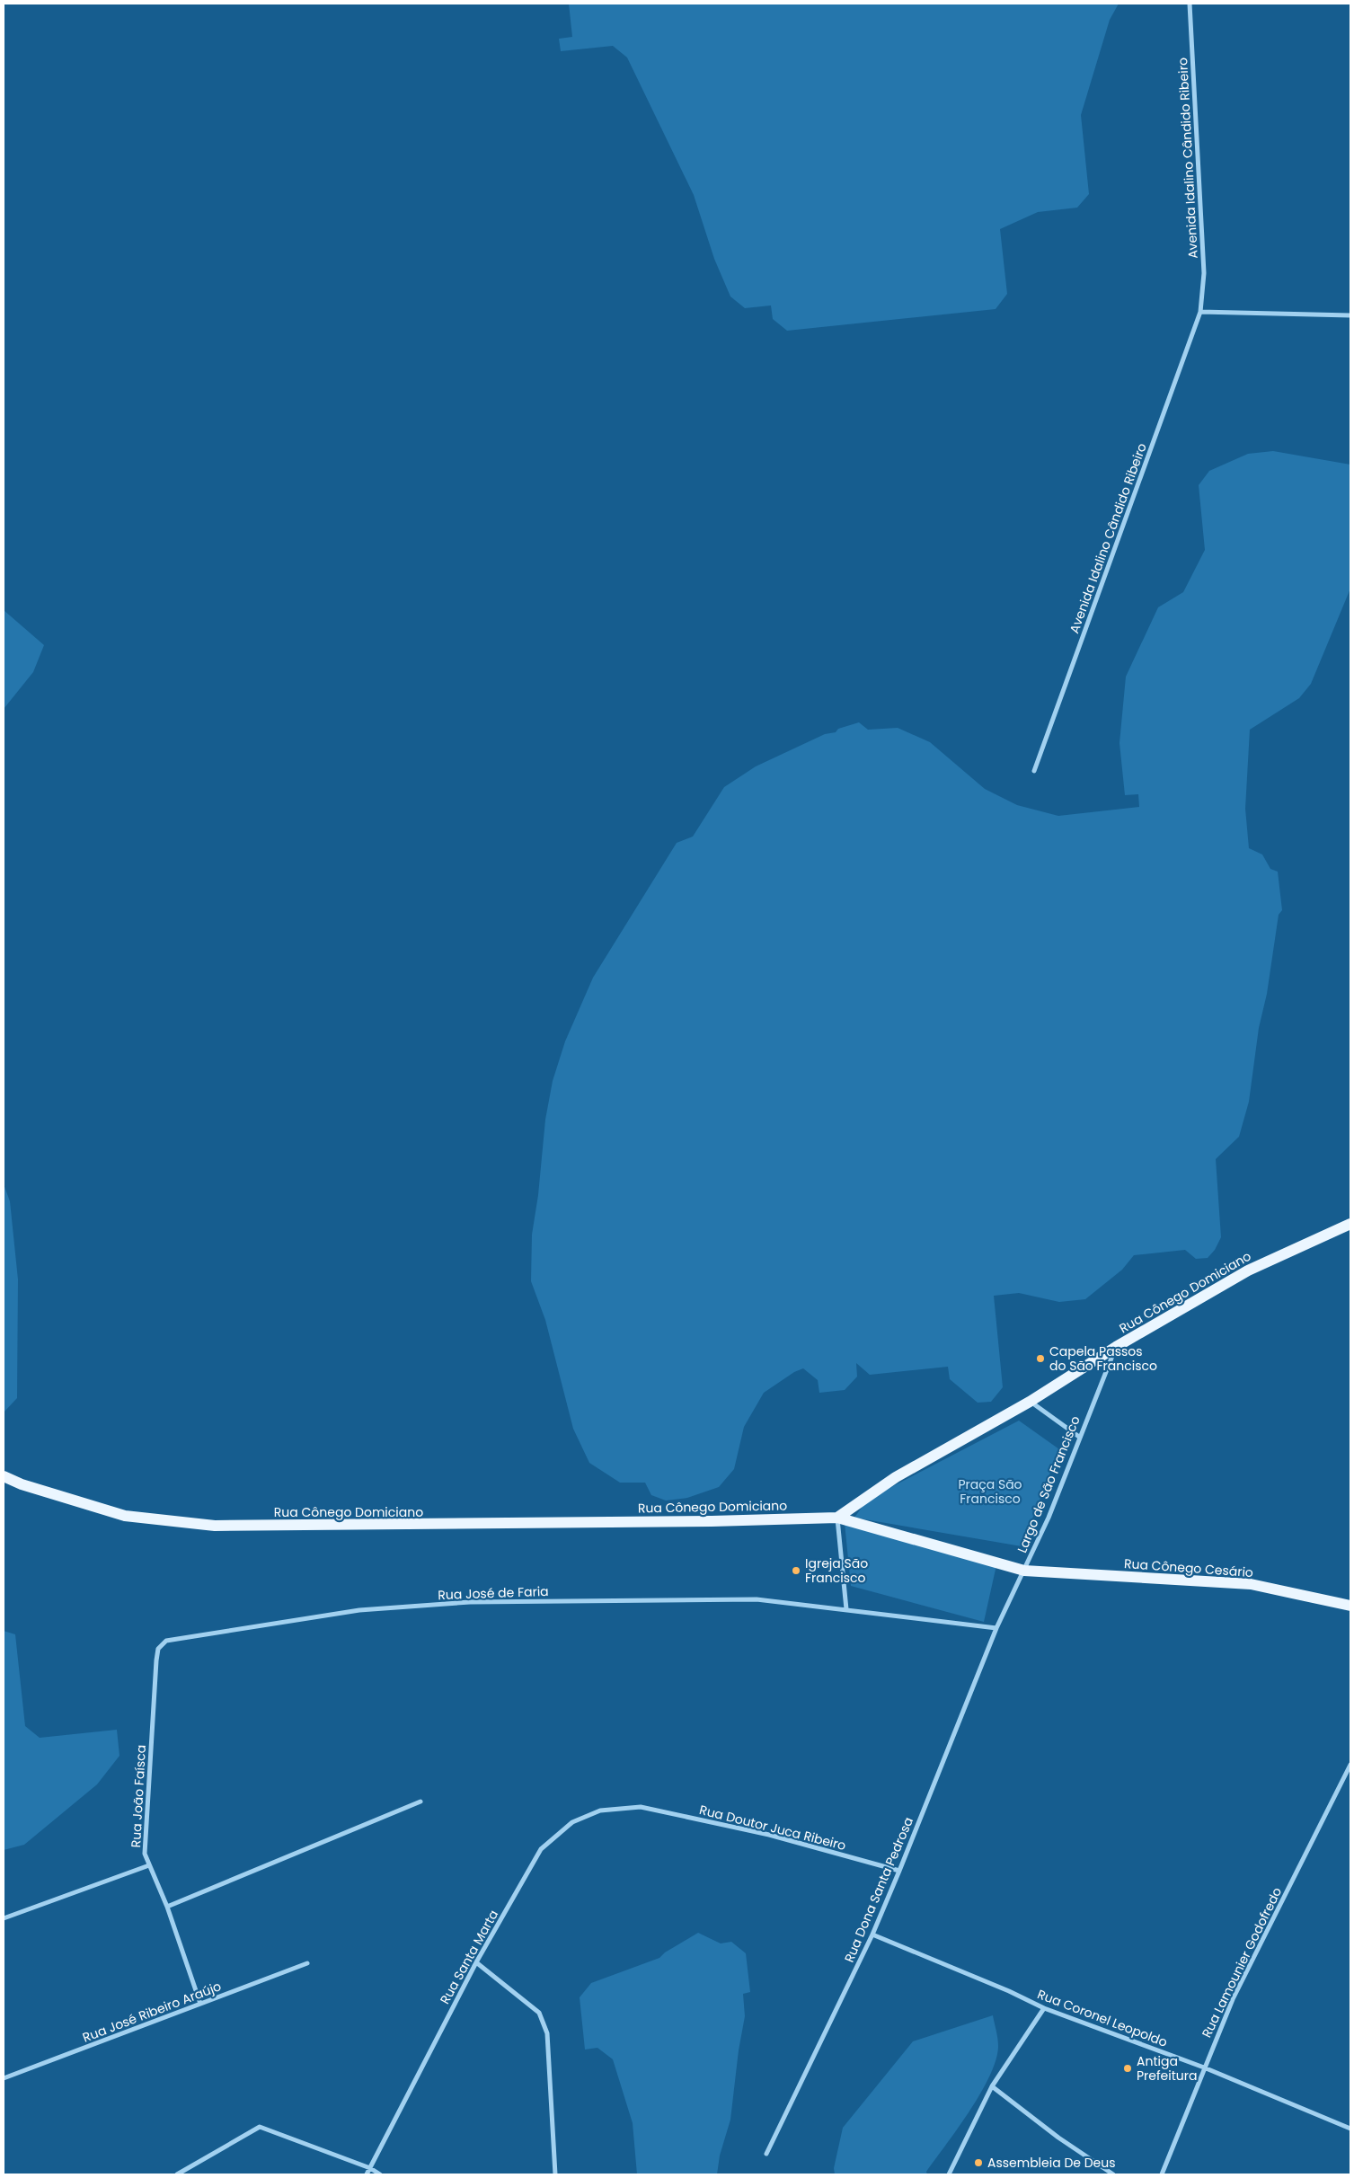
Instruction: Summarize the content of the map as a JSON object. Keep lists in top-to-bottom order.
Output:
{
  "streets": {
    "main road": ["Rua Cônego Domiciano", "Rua Cônego Cesário"],
    "street": [
      "Avenida Idalino Cândido Ribeiro",
      "Largo de São Francisco",
      "Rua José de Faria",
      "Rua João Faísca",
      "Rua Doutor Juca Ribeiro",
      "Rua Dona Santa Pedrosa",
      "Rua Santa Marta",
      "Rua Lamounier Godofredo",
      "Rua José Ribeiro Araújo",
      "Rua Coronel Leopoldo"
    ]
  },
  "crossings": [
    ["Rua Cônego Domiciano", "Largo de São Francisco"],
    ["Rua Cônego Domiciano", "Rua Cônego Cesário"],
    ["Largo de São Francisco", "Rua Cônego Cesário"],
    ["Largo de São Francisco", "Rua José de Faria"],
    ["Largo de São Francisco", "Rua Dona Santa Pedrosa"],
    ["Rua José de Faria", "Rua João Faísca"],
    ["Rua José de Faria", "Rua Dona Santa Pedrosa"],
    ["Rua João Faísca", "Rua José Ribeiro Araújo"],
    ["Rua Doutor Juca Ribeiro", "Rua Dona Santa Pedrosa"],
    ["Rua Doutor Juca Ribeiro", "Rua Santa Marta"],
    ["Rua Dona Santa Pedrosa", "Rua Coronel Leopoldo"],
    ["Rua Lamounier Godofredo", "Rua Coronel Leopoldo"]
  ],
  "parks": ["Praça São Francisco"],
  "places": [
    "Capela Passos do São Francisco",
    "Igreja São Francisco",
    "Antiga Prefeitura",
    "Assembleia De Deus"
  ]
}
